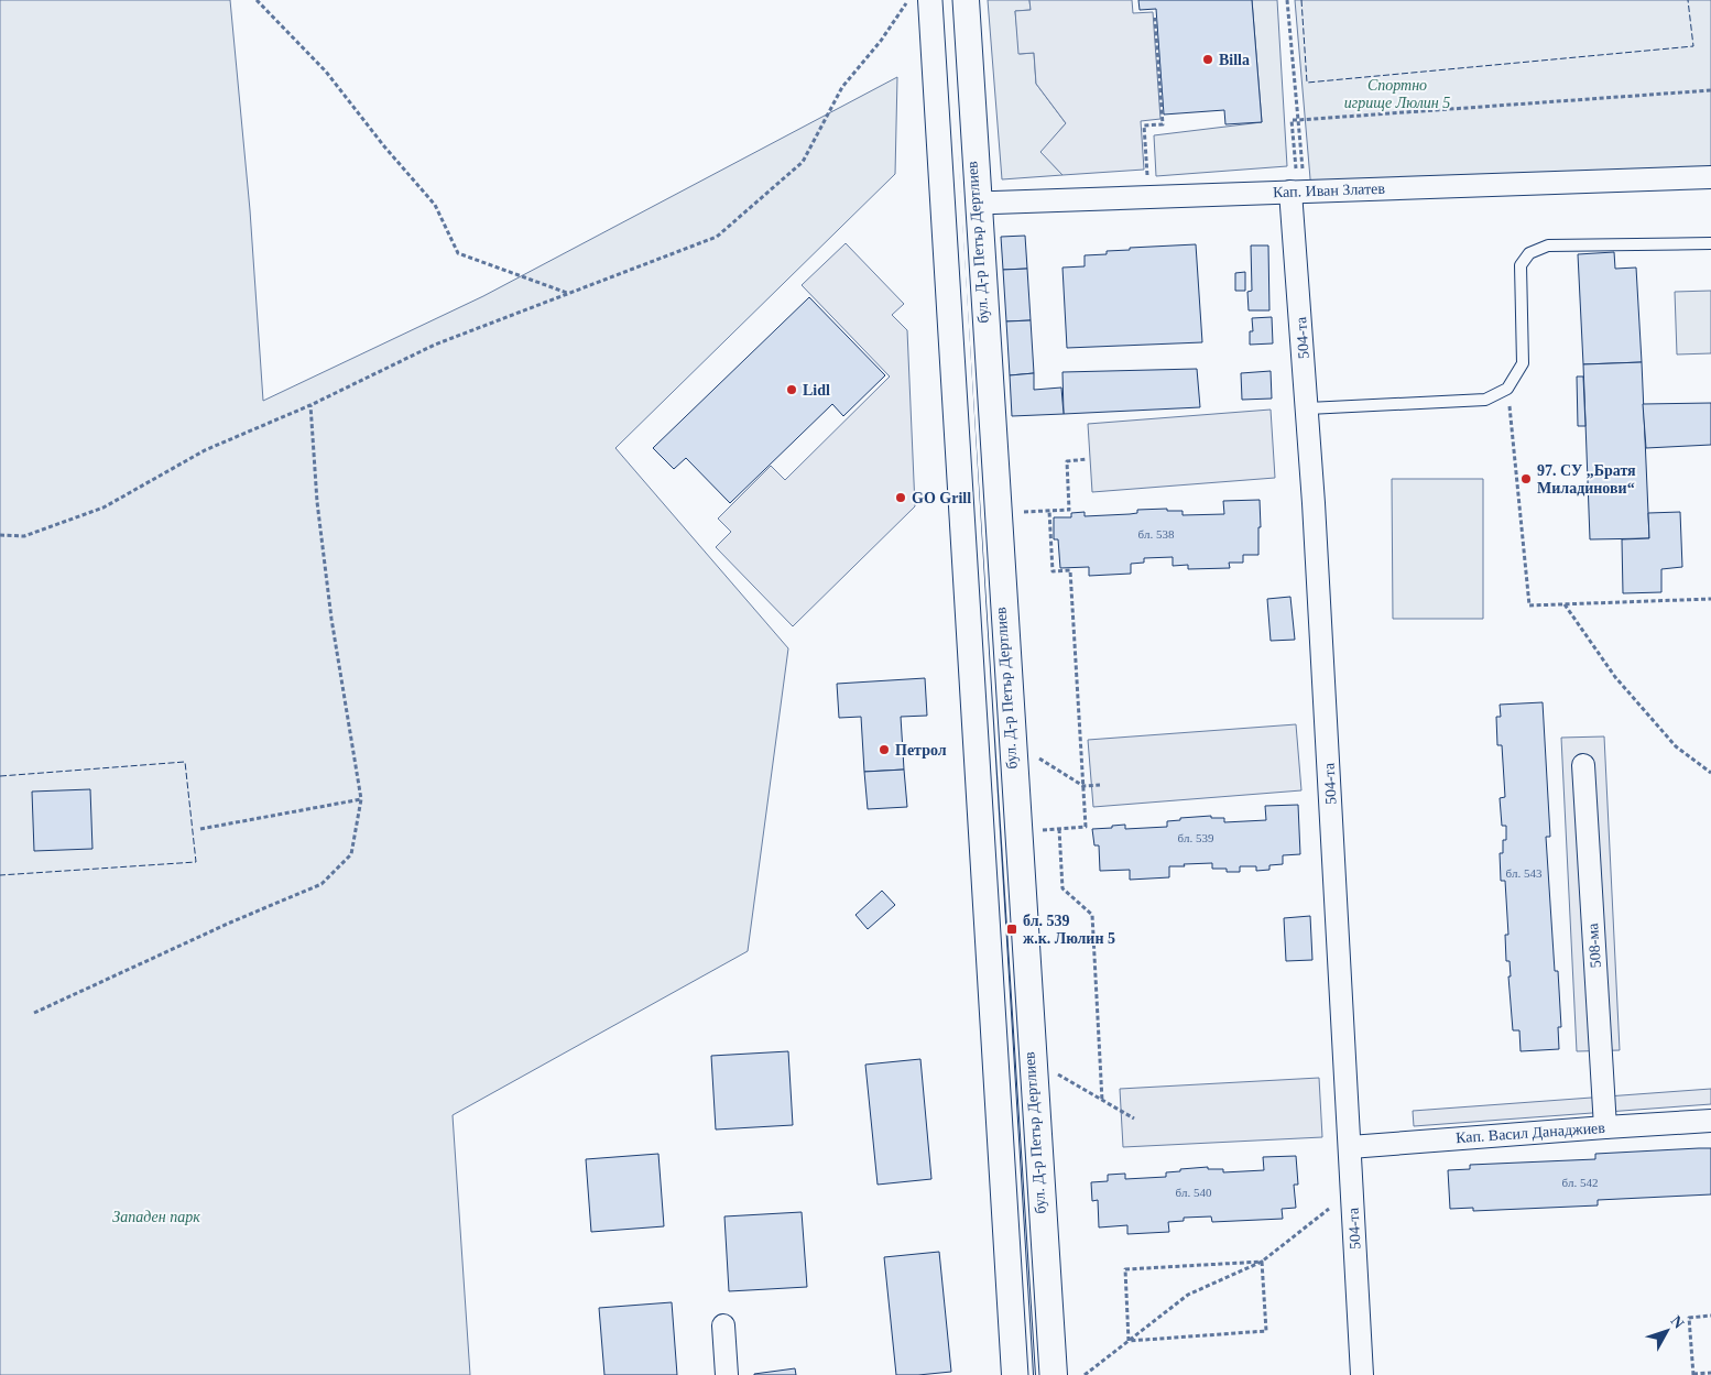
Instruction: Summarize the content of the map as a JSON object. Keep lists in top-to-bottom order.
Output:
{
  "streets": {
    "main road": ["бул. Д-р Петър Дертлиев"],
    "street": [
      "Кап. Иван Златев",
      "504-та",
      "508-ма",
      "Кап. Васил Данаджиев"
    ]
  },
  "crossings": [
    ["Кап. Иван Златев", "бул. Д-р Петър Дертлиев"],
    ["Кап. Иван Златев", "504-та"],
    ["504-та", "Кап. Васил Данаджиев"],
    ["508-ма", "Кап. Васил Данаджиев"]
  ],
  "parks": ["Спортно игрище Люлин 5", "Западен парк"],
  "places": {
    "other": [
      "Billa",
      "Lidl",
      "97. СУ „Братя Миладинови“",
      "GO Grill",
      "Петрол"
    ],
    "transit": ["бл. 539 ж.к. Люлин 5"]
  },
  "house_numbers": [
    "бл. 538",
    "бл. 539",
    "бл. 543",
    "бл. 542",
    "бл. 540"
  ],
  "north": "top right"
}
